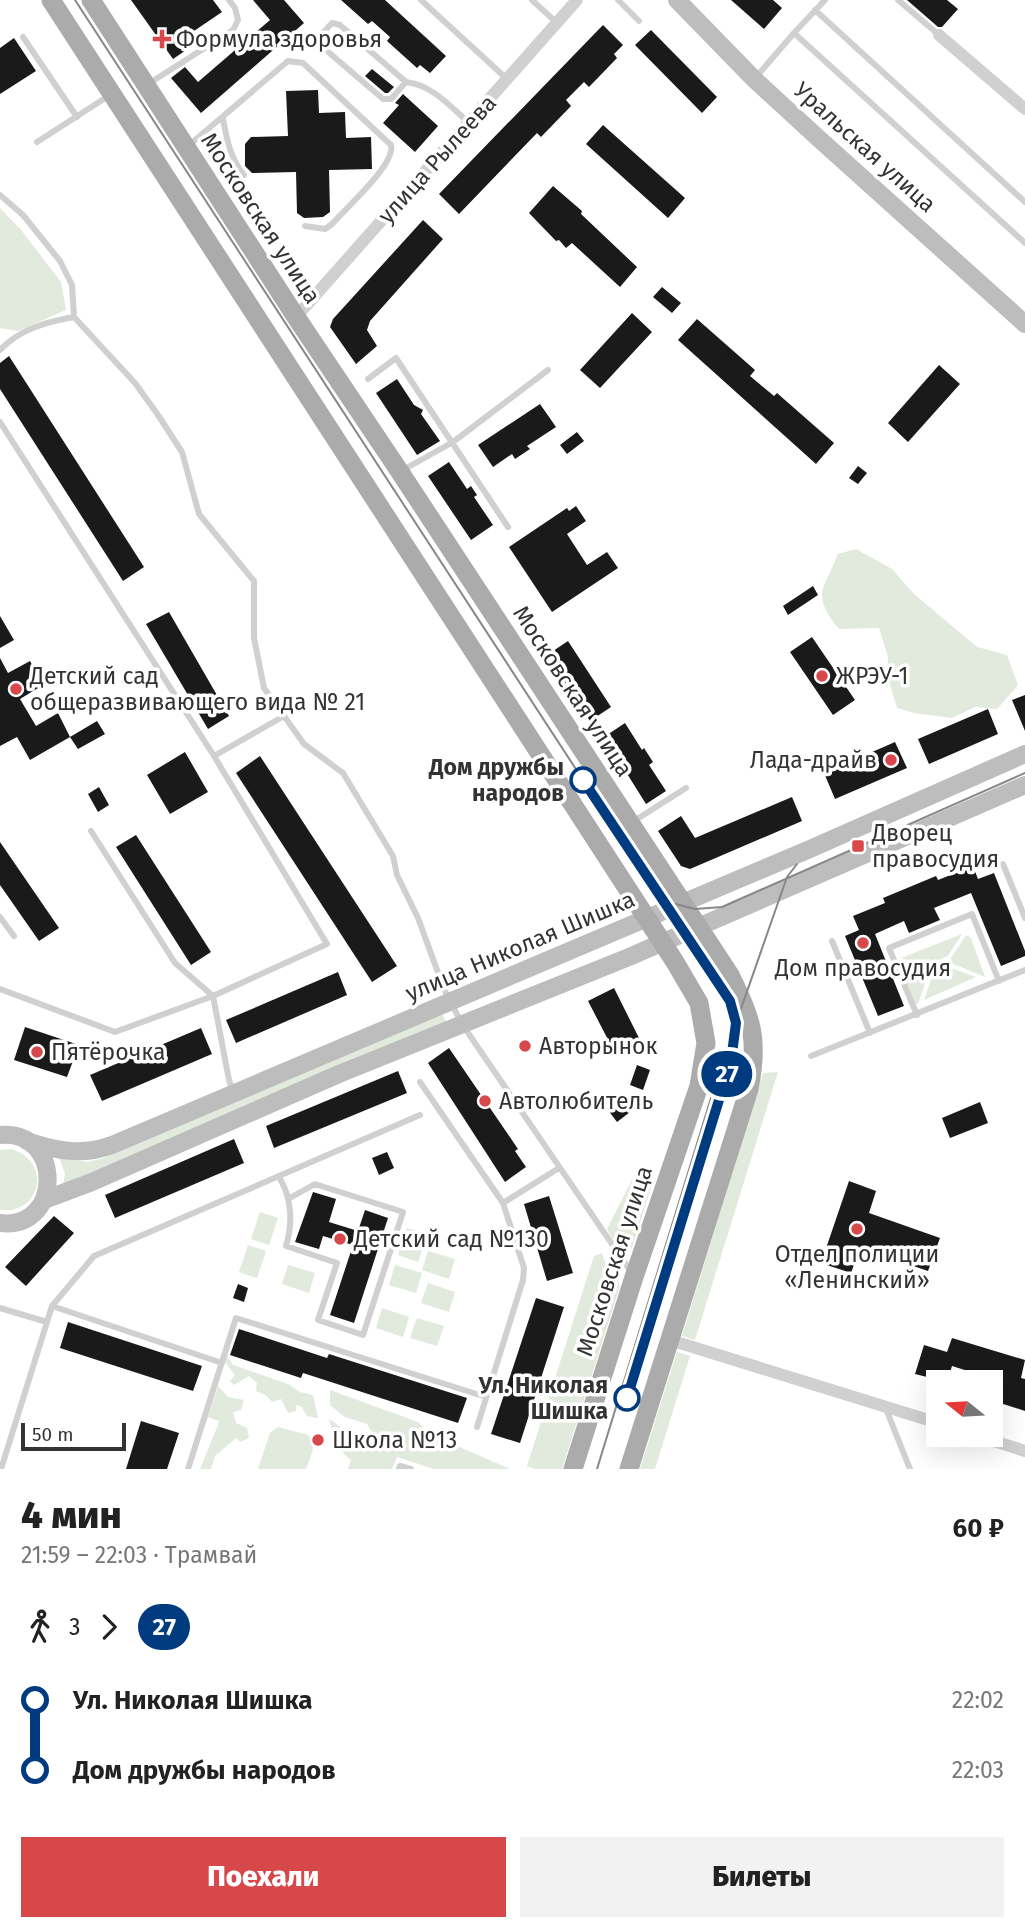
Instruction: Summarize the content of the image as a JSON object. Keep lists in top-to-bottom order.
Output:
{
  "streets": {
    "main road": ["Уральская улица", "Московская улица", "улица Николая Шишка"],
    "street": ["улица Рылеева"]
  },
  "crossings": [
    ["улица Рылеева", "Московская улица"],
    ["Московская улица", "улица Николая Шишка"]
  ],
  "places": {
    "health": ["Формула здоровья"],
    "other": [
      "ЖРЭУ-1",
      "Детский сад общеразвивающего вида № 21",
      "Лада-драйв",
      "Дом дружбы народов",
      "Дом правосудия",
      "Авторынок",
      "Пятёрочка",
      "Автолюбитель",
      "Отдел полиции «Ленинский»",
      "Детский сад №130",
      "Ул. Николая Шишка",
      "Школа №13"
    ],
    "transit": ["Дворец правосудия"]
  },
  "lines": ["tram line 27"],
  "scale_bar": "50 m",
  "north": "left",
  "page": {
    "on_map": "27",
    "scale": "50 m",
    "heading": ["4 мин", "21:59 – 22:03 · Трамвай", "60 ₽"],
    "legs": ["3", "27"],
    "list": [
      {
        "name": "Ул. Николая Шишка",
        "value": "22:02"
      },
      {
        "name": "Дом дружбы народов",
        "value": "22:03"
      }
    ],
    "buttons": ["Поехали", "Билеты"]
  }
}
